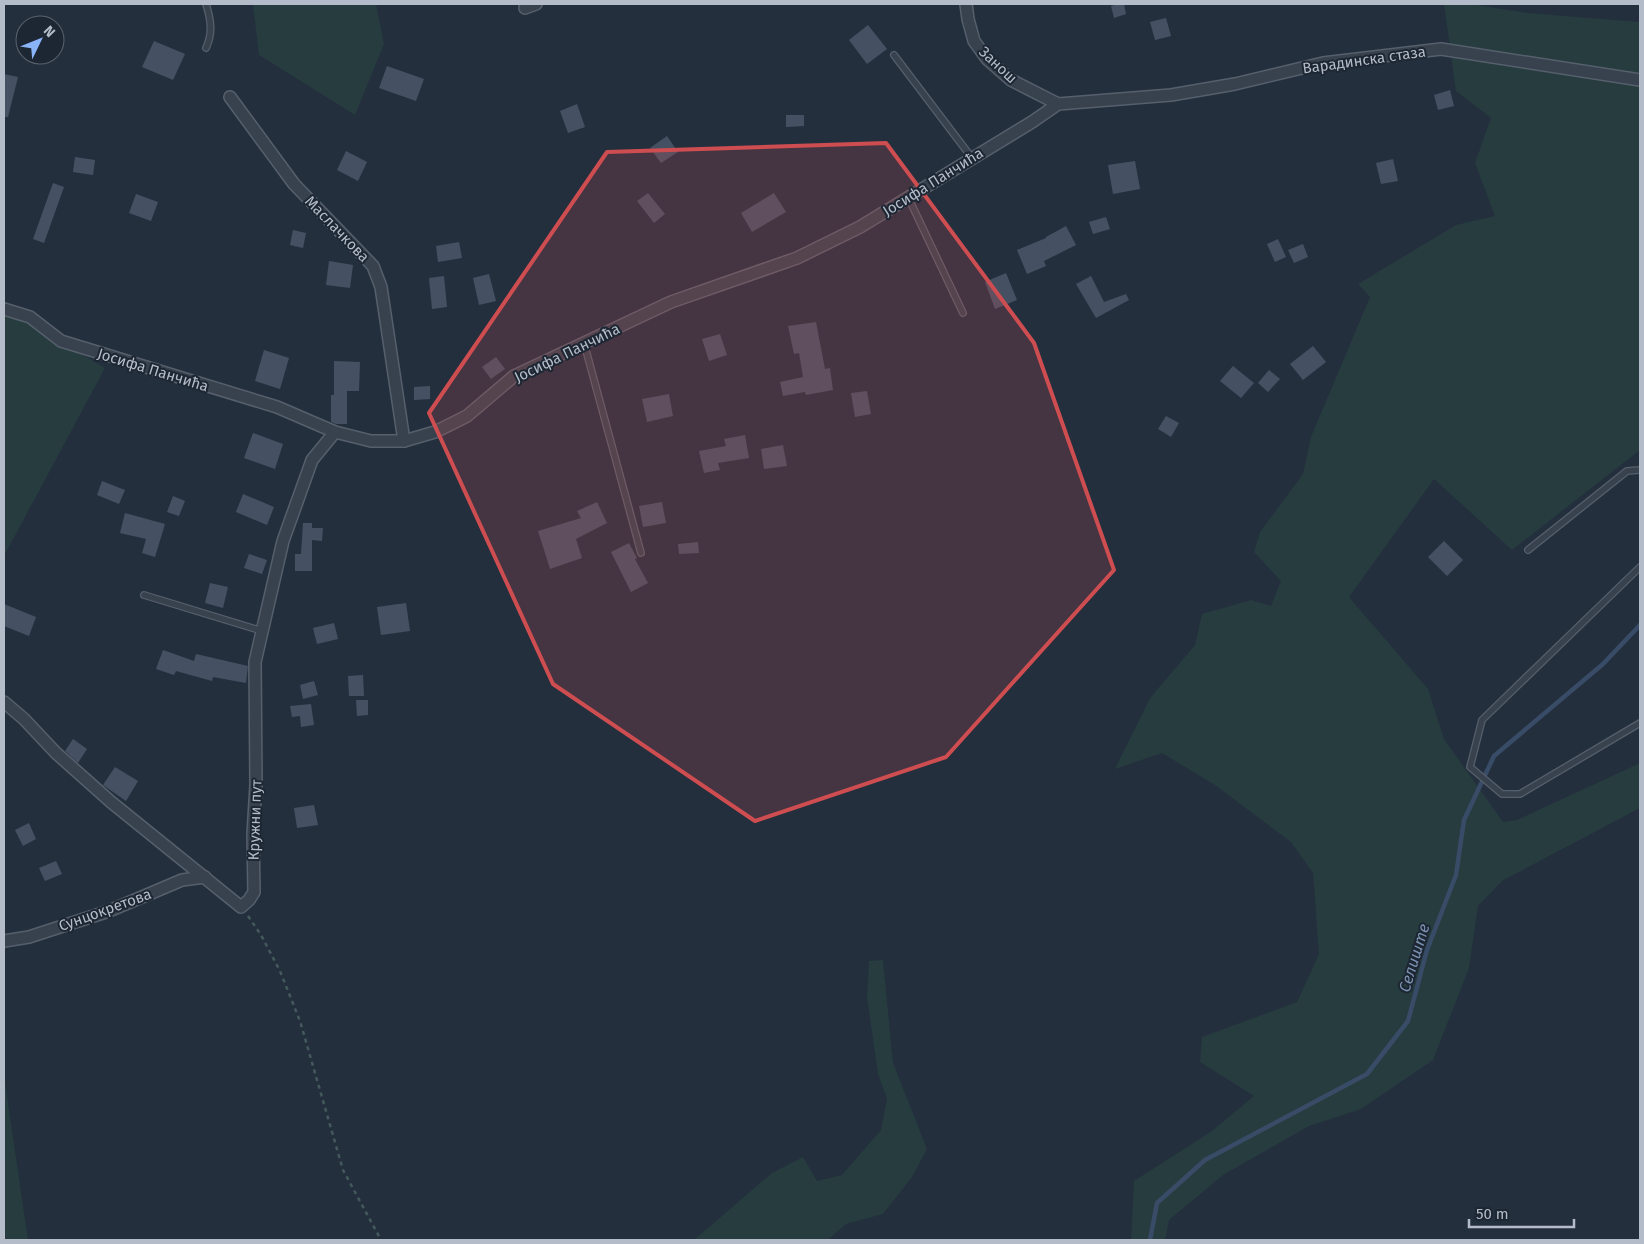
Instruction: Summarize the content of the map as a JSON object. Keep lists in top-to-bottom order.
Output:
{
  "streets": {
    "street": [
      "Варадинска стаза",
      "Занош",
      "Јосифа Панчића",
      "Маслачкова",
      "Кружни пут",
      "Сунцокретова"
    ]
  },
  "crossings": [
    ["Варадинска стаза", "Занош"],
    ["Варадинска стаза", "Јосифа Панчића"],
    ["Занош", "Јосифа Панчића"],
    ["Јосифа Панчића", "Маслачкова"],
    ["Јосифа Панчића", "Кружни пут"]
  ],
  "water": ["Селиште"],
  "scale_bar": "50 m",
  "north": "top right"
}
